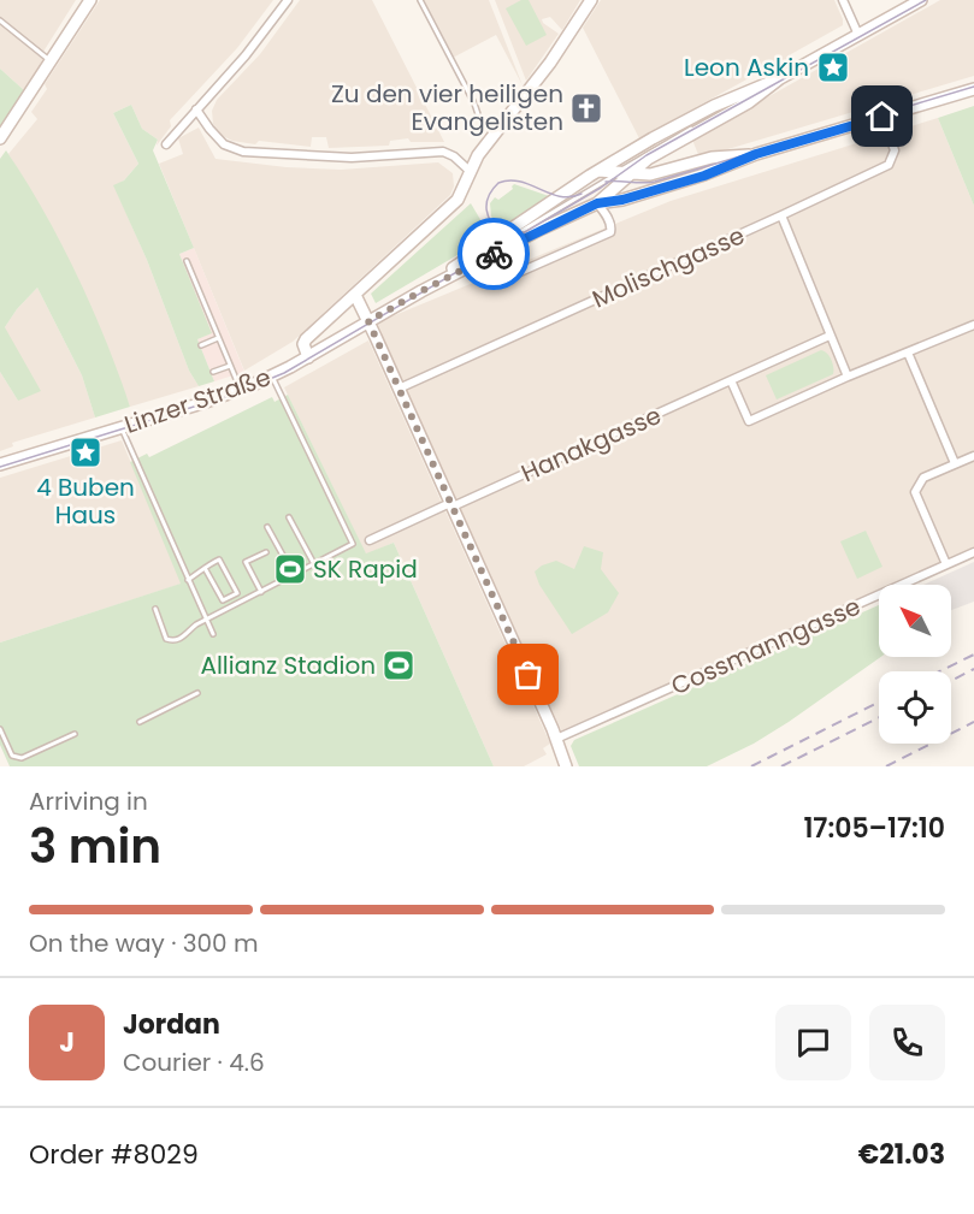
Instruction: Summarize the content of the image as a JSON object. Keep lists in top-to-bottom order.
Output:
{
  "streets": {
    "main road": ["Linzer Straße"],
    "street": ["Molischgasse", "Hanakgasse", "Cossmanngasse"]
  },
  "crossings": [
    ["Molischgasse", "Linzer Straße"]
  ],
  "places": {
    "place": ["Leon Askin", "4 Buben Haus"],
    "church": ["Zu den vier heiligen Evangelisten"],
    "sports": ["SK Rapid", "Allianz Stadion"]
  },
  "north": "top left",
  "page": {
    "heading": ["3 min", "Arriving in", "17:05–17:10"],
    "panel": [
      "Jordan",
      "Courier · 4.6",
      "Order #8029",
      "€21.03"
    ],
    "bar": "On the way · 300 m",
    "round": "J"
  }
}
